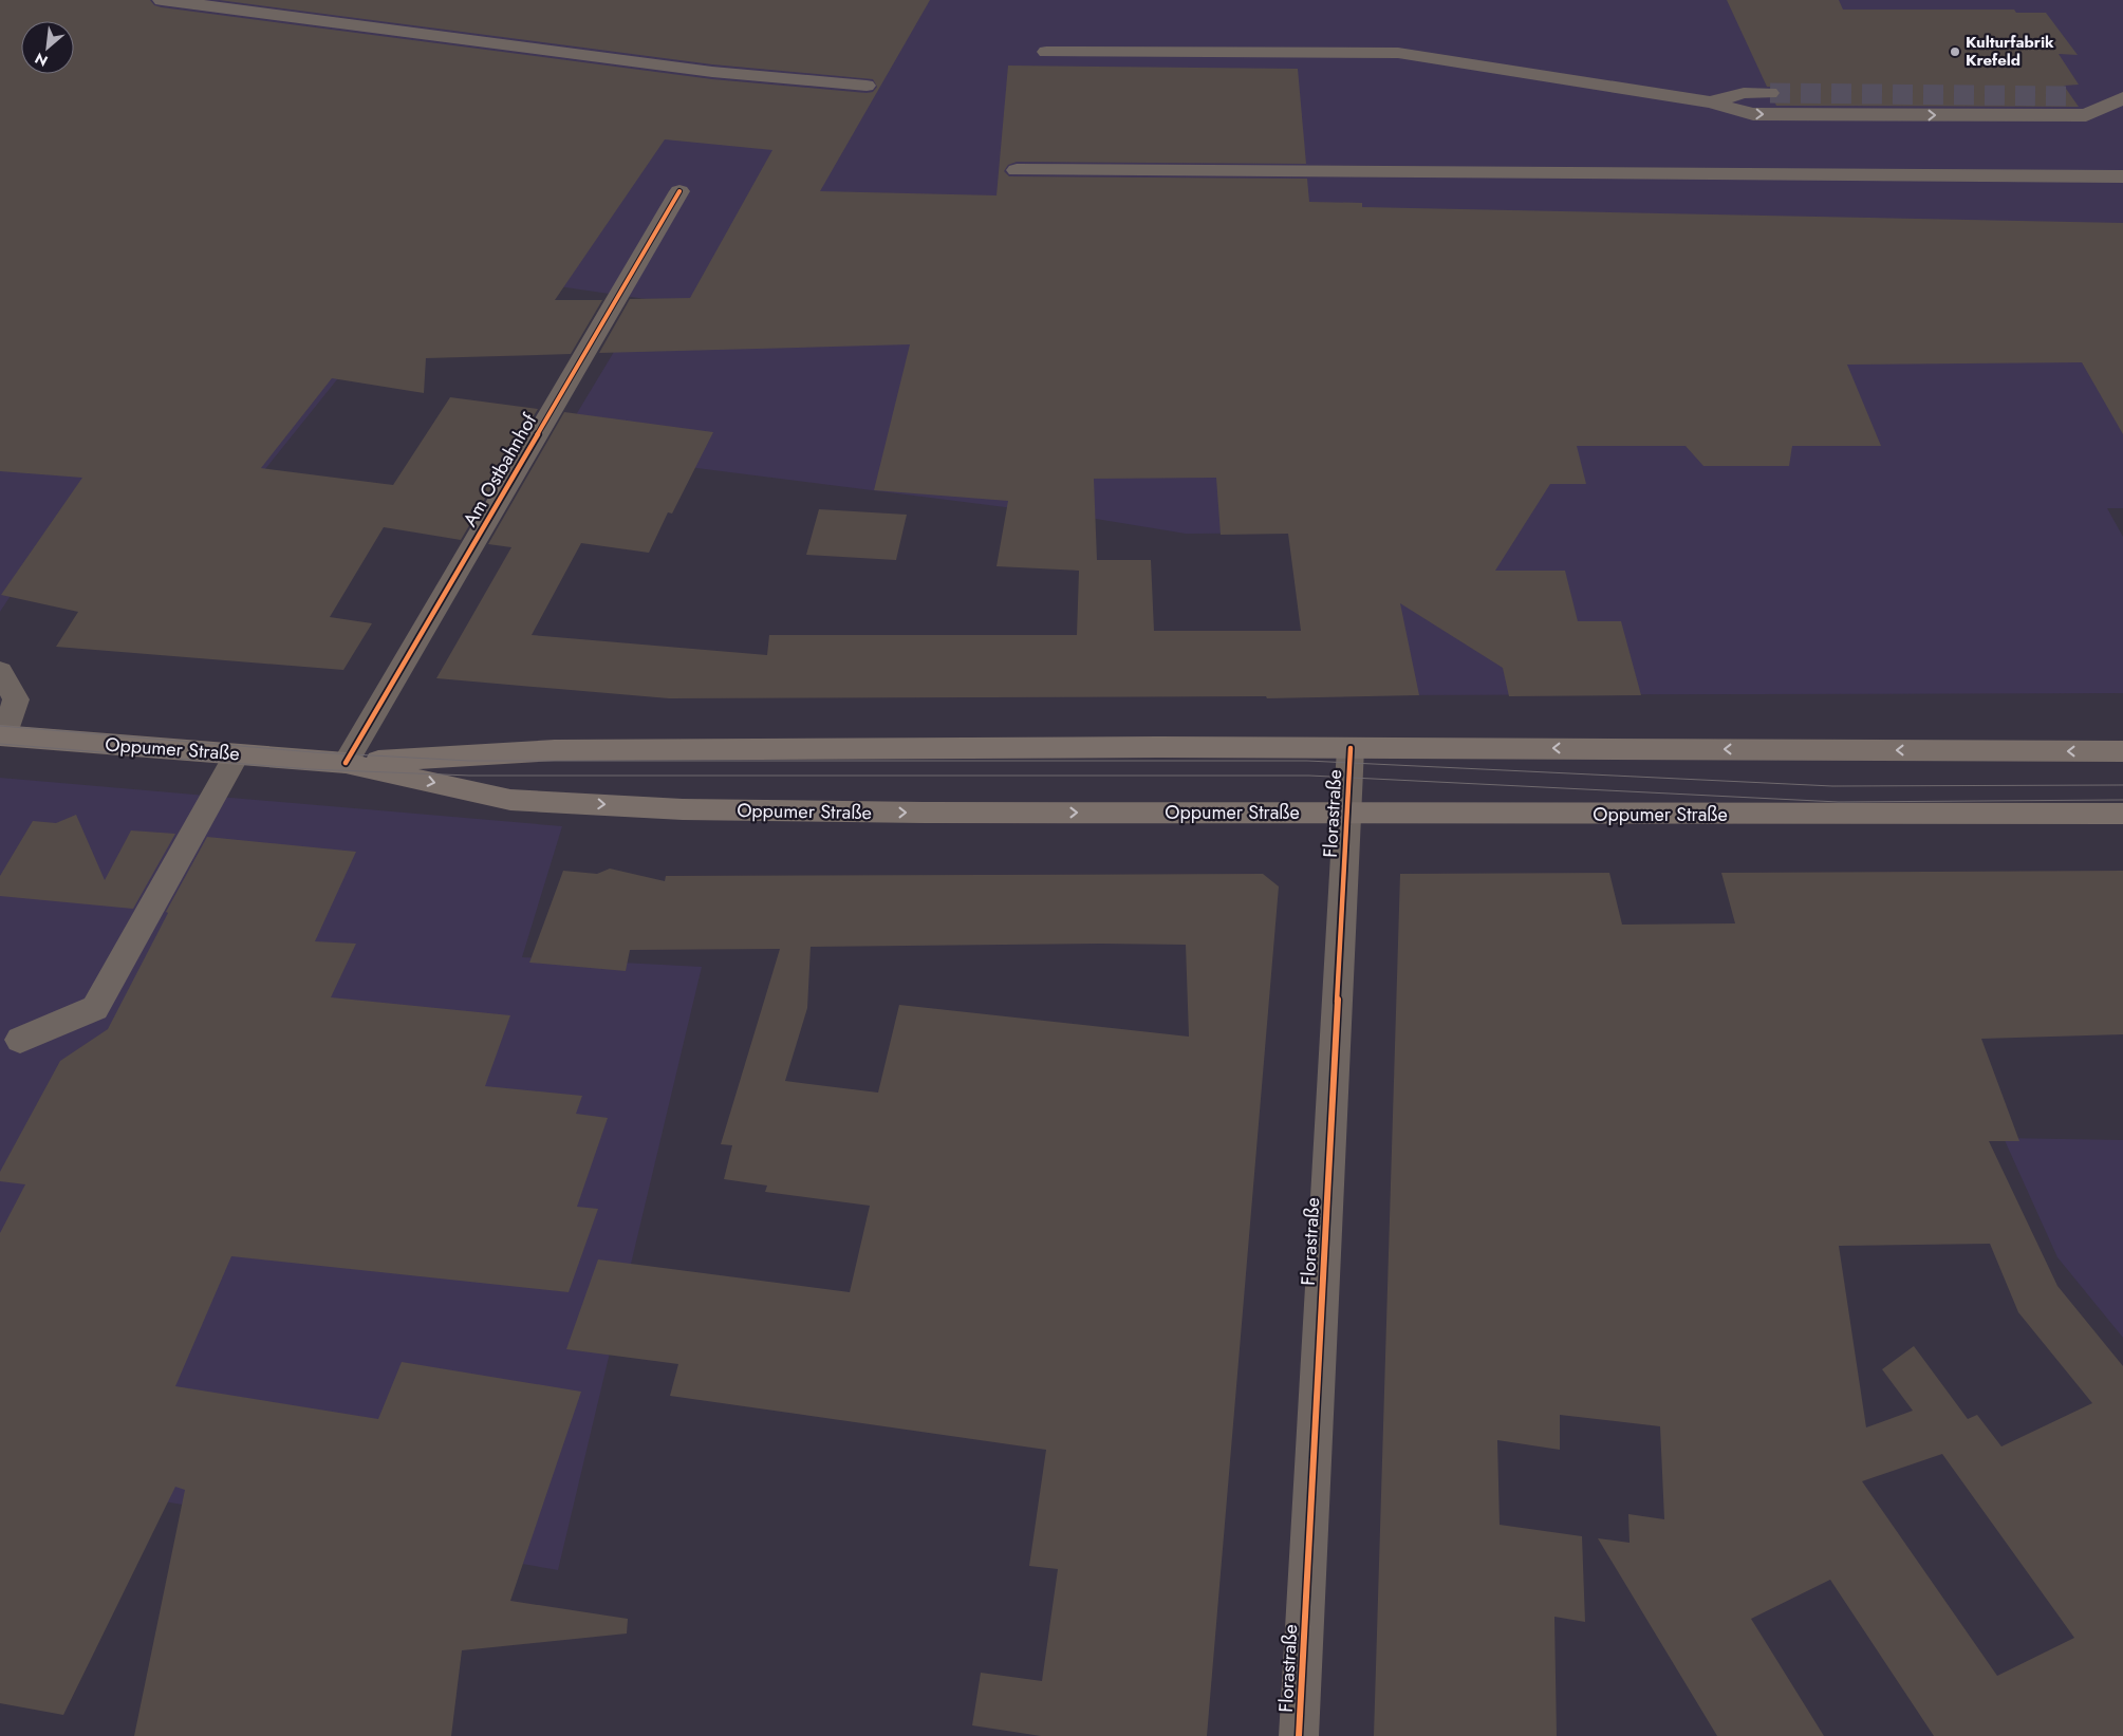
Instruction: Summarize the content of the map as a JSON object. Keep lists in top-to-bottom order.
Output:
{
  "streets": {
    "main road": ["Oppumer Straße"],
    "street": ["Am Ostbahnhof", "Florastraße"]
  },
  "crossings": [
    ["Am Ostbahnhof", "Oppumer Straße"],
    ["Oppumer Straße", "Florastraße"]
  ],
  "places": ["Kulturfabrik Krefeld"],
  "north": "bottom left"
}
